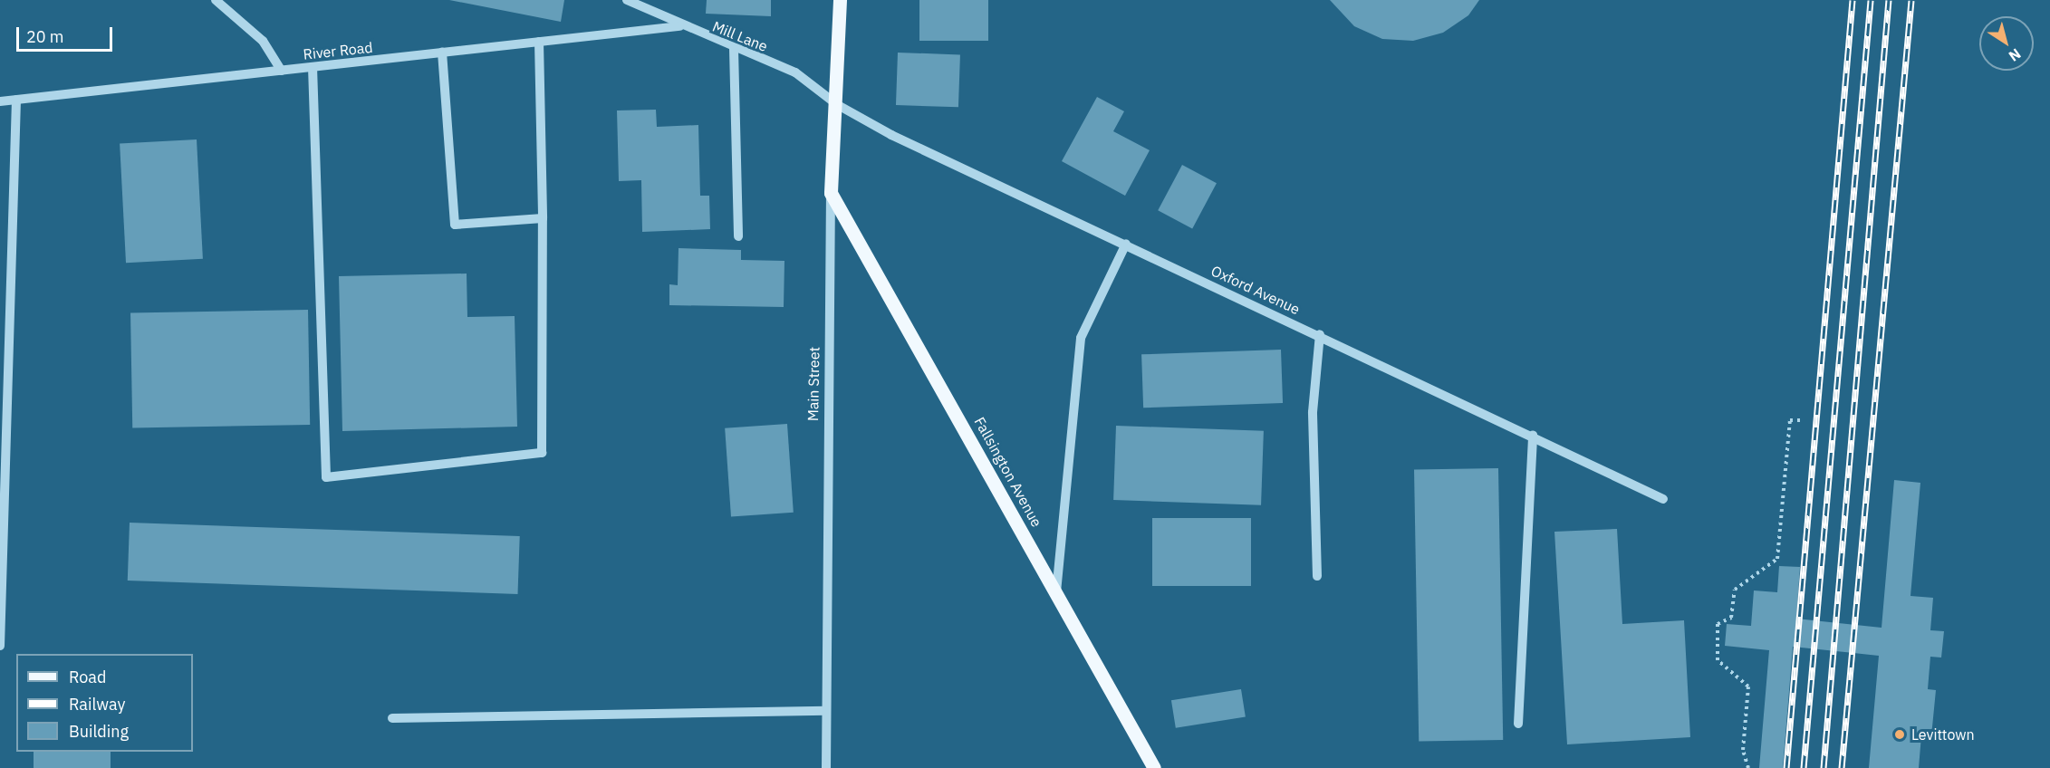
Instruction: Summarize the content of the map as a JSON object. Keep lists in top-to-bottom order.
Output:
{
  "streets": {
    "main road": ["Main Street", "Fallsington Avenue"],
    "street": ["Mill Lane", "River Road", "Oxford Avenue"]
  },
  "crossings": [
    ["Mill Lane", "River Road"],
    ["Mill Lane", "Oxford Avenue"],
    ["Mill Lane", "Main Street"],
    ["Oxford Avenue", "Main Street"],
    ["Main Street", "Fallsington Avenue"]
  ],
  "places": ["Levittown"],
  "legend": ["Road", "Railway", "Building"],
  "scale_bar": "20 m",
  "north": "bottom right"
}
